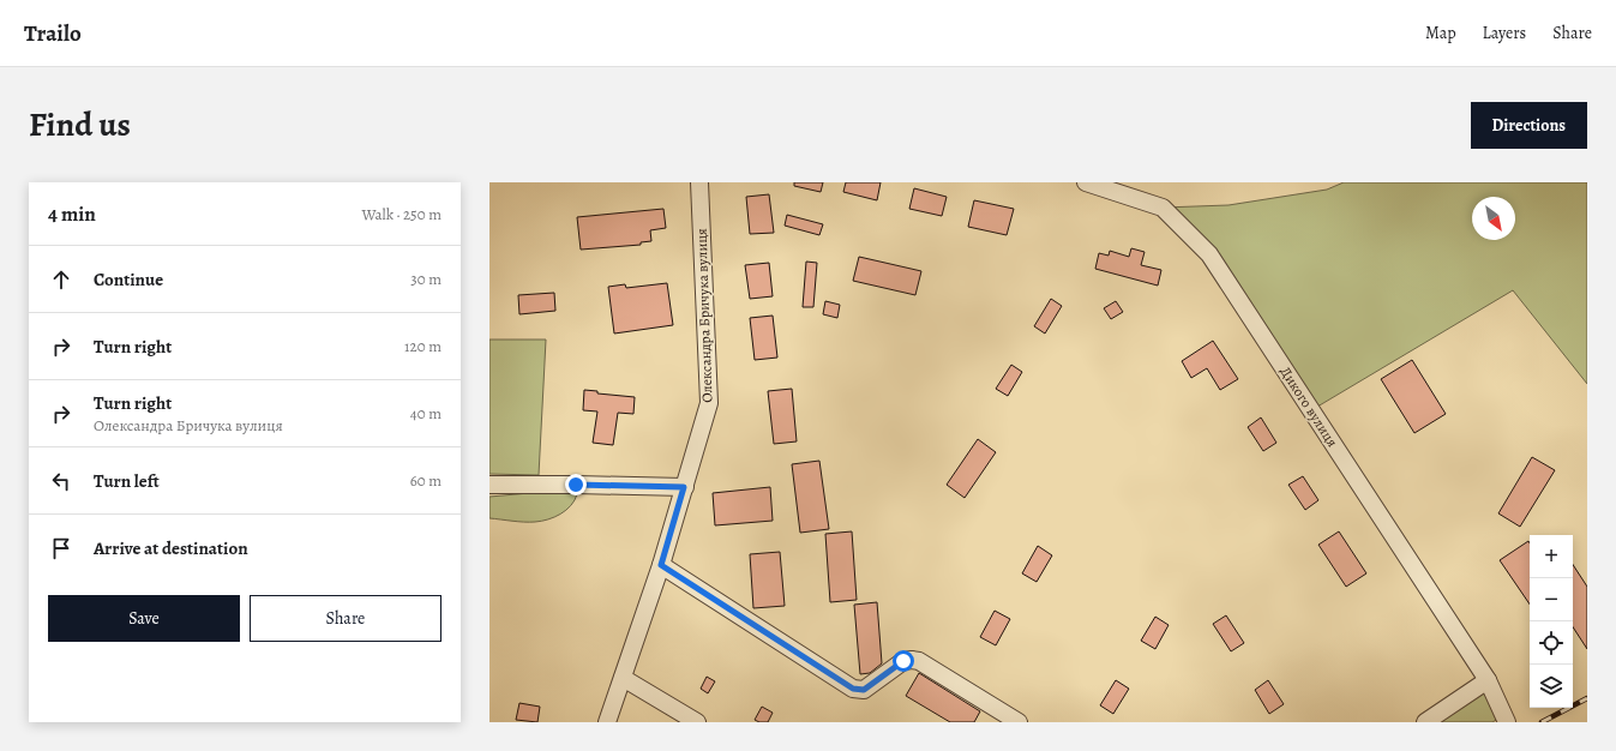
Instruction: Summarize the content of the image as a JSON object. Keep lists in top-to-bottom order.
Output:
{
  "streets": {
    "street": ["Олександра Бричука вулиця", "Дикого вулиця"]
  },
  "north": "bottom right",
  "page": {
    "header": "Trailo",
    "nav": ["Map", "Layers", "Share"],
    "title": "Find us",
    "buttons": [
      "Directions",
      ["Save", "Share"]
    ],
    "heading": ["4 min", "Walk · 250 m"],
    "list": [
      ["Continue", "30 m"],
      ["Turn right", "120 m"],
      ["Turn right", "Олександра Бричука вулиця", "40 m"],
      ["Turn left", "60 m"],
      "Arrive at destination"
    ],
    "map_buttons": ["+", "−"]
  }
}
